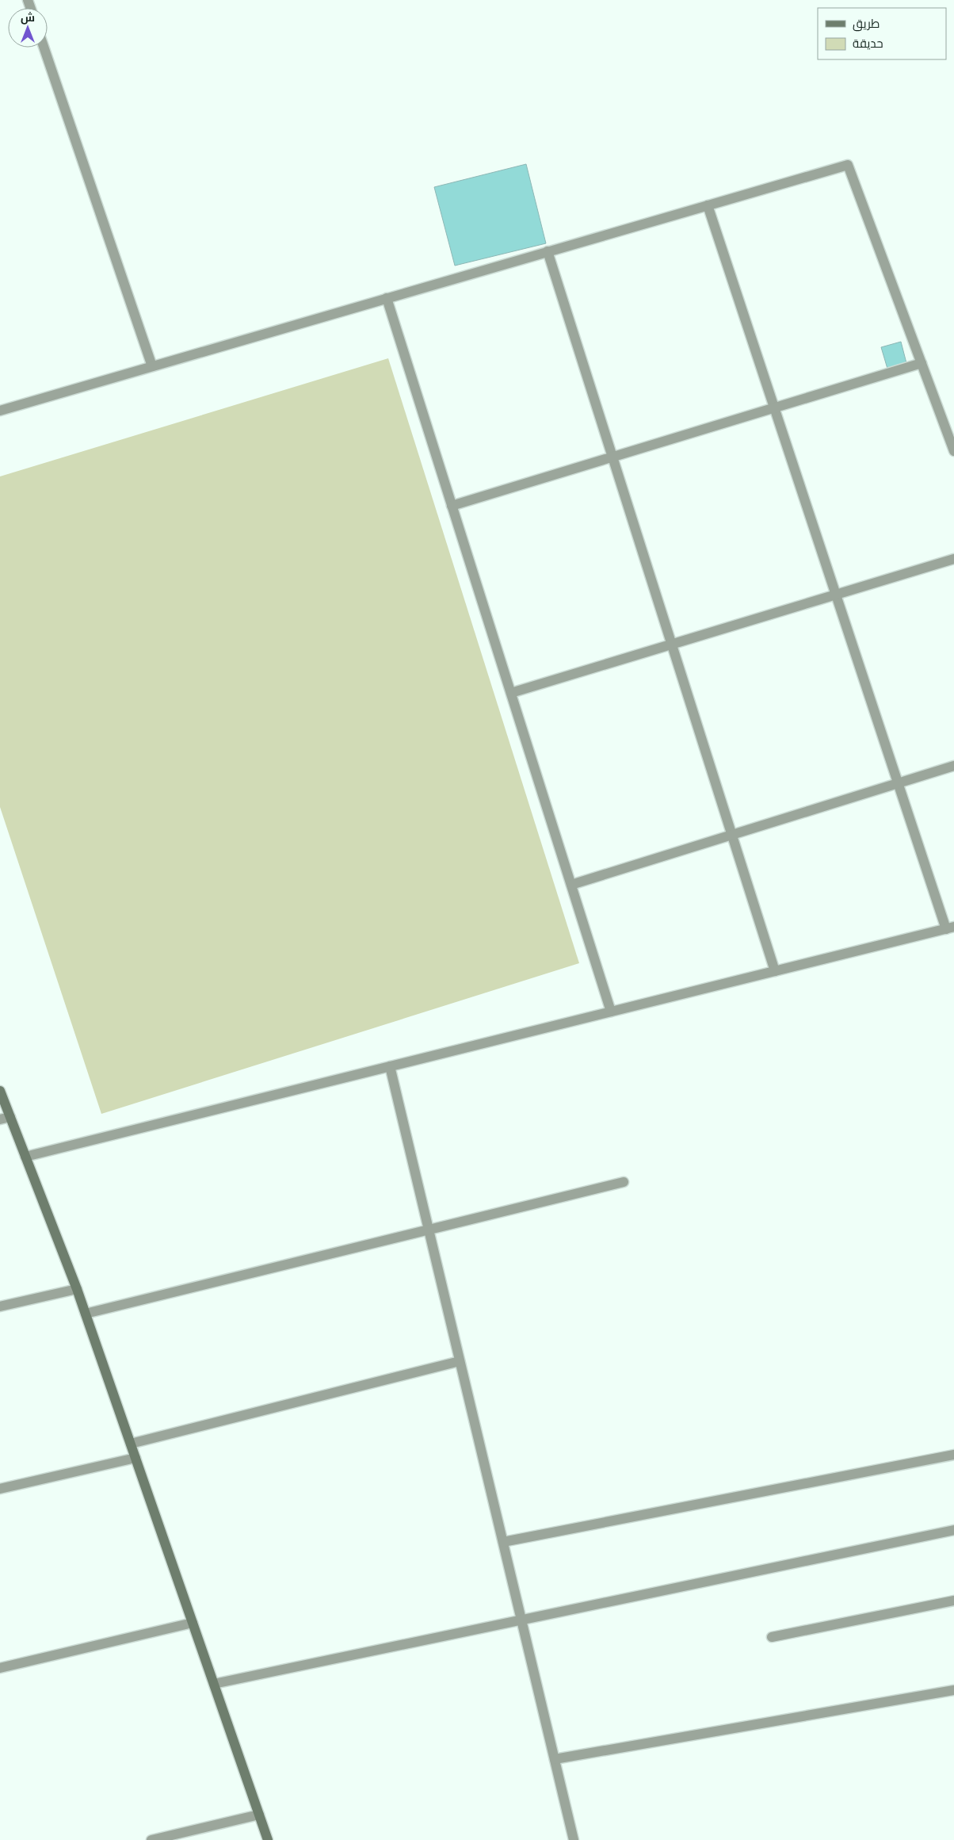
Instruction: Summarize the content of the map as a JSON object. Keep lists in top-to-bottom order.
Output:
{
  "legend": ["طريق", "حديقة"],
  "north": "top"
}
